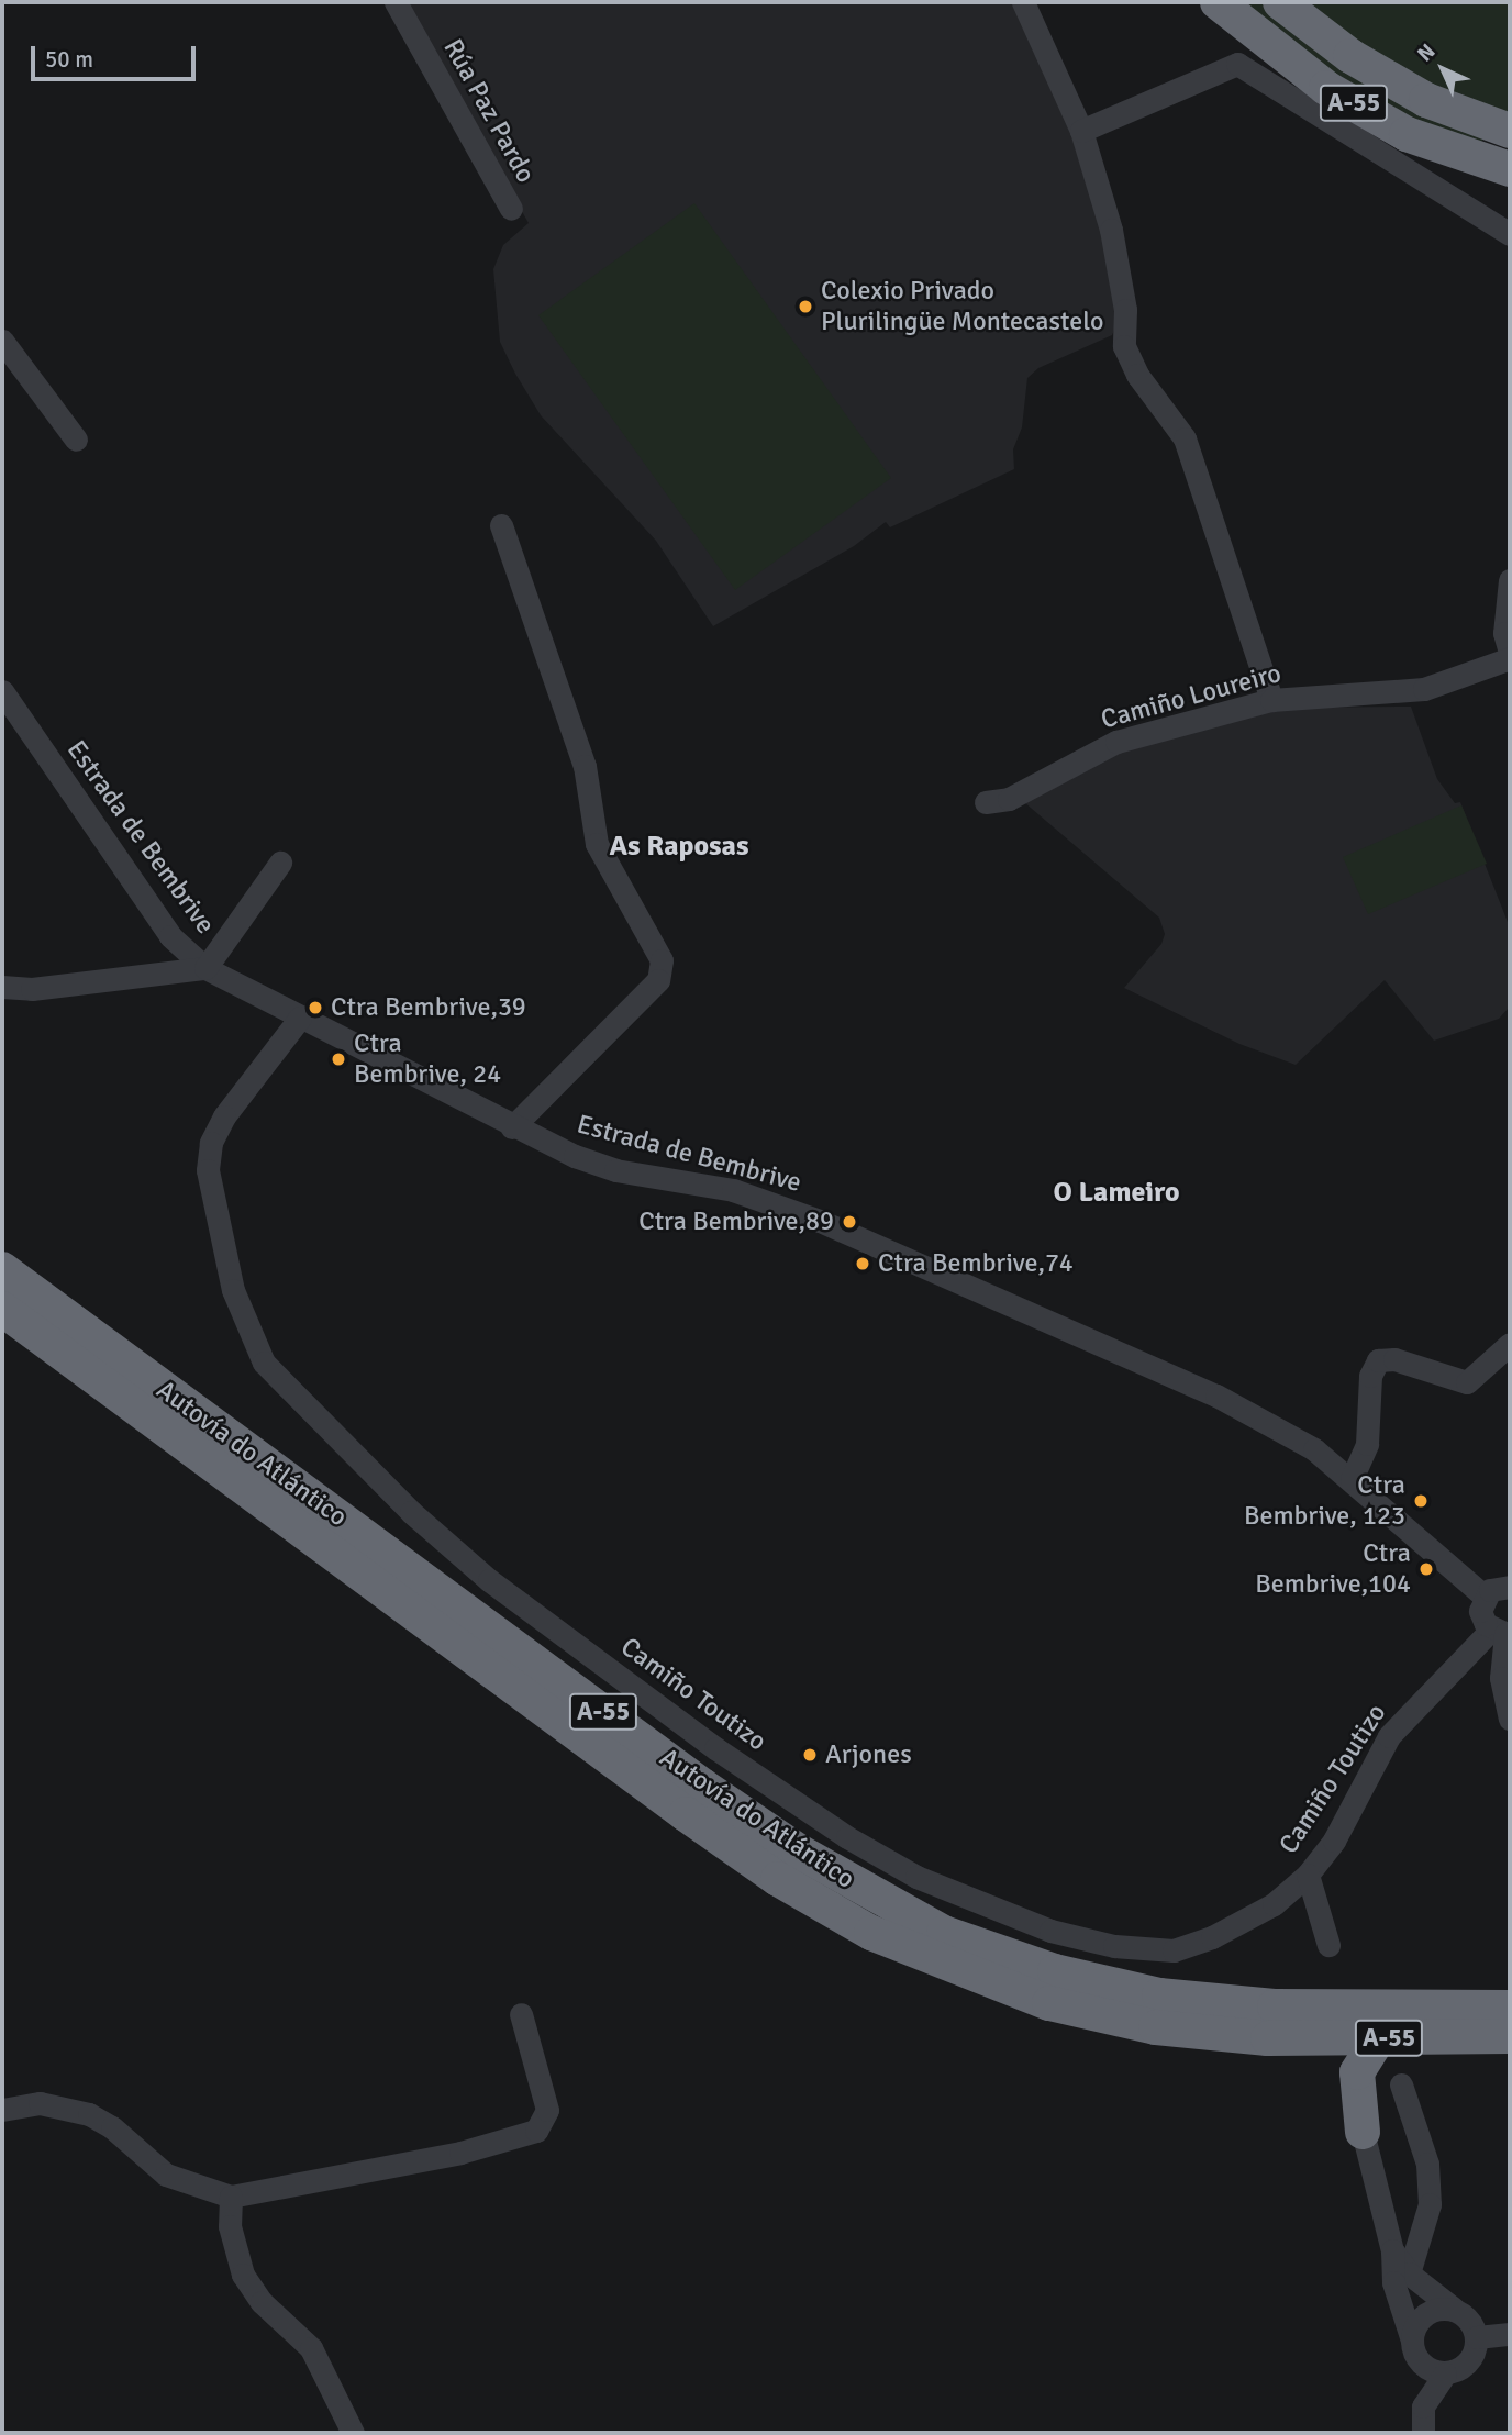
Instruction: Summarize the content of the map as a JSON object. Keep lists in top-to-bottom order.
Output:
{
  "streets": {
    "highway": ["A-55", "Autovía do Atlántico"],
    "street": [
      "Rúa Paz Pardo",
      "Camiño Loureiro",
      "Estrada de Bembrive",
      "Camiño Toutizo"
    ]
  },
  "crossings": [
    ["Estrada de Bembrive", "Camiño Toutizo"]
  ],
  "districts": ["As Raposas", "O Lameiro"],
  "places": [
    "Colexio Privado Plurilingüe Montecastelo",
    "Ctra Bembrive,39",
    "Ctra Bembrive, 24",
    "Ctra Bembrive,89",
    "Ctra Bembrive,74",
    "Ctra Bembrive, 123",
    "Ctra Bembrive,104",
    "Arjones"
  ],
  "scale_bar": "50 m",
  "north": "top left"
}
